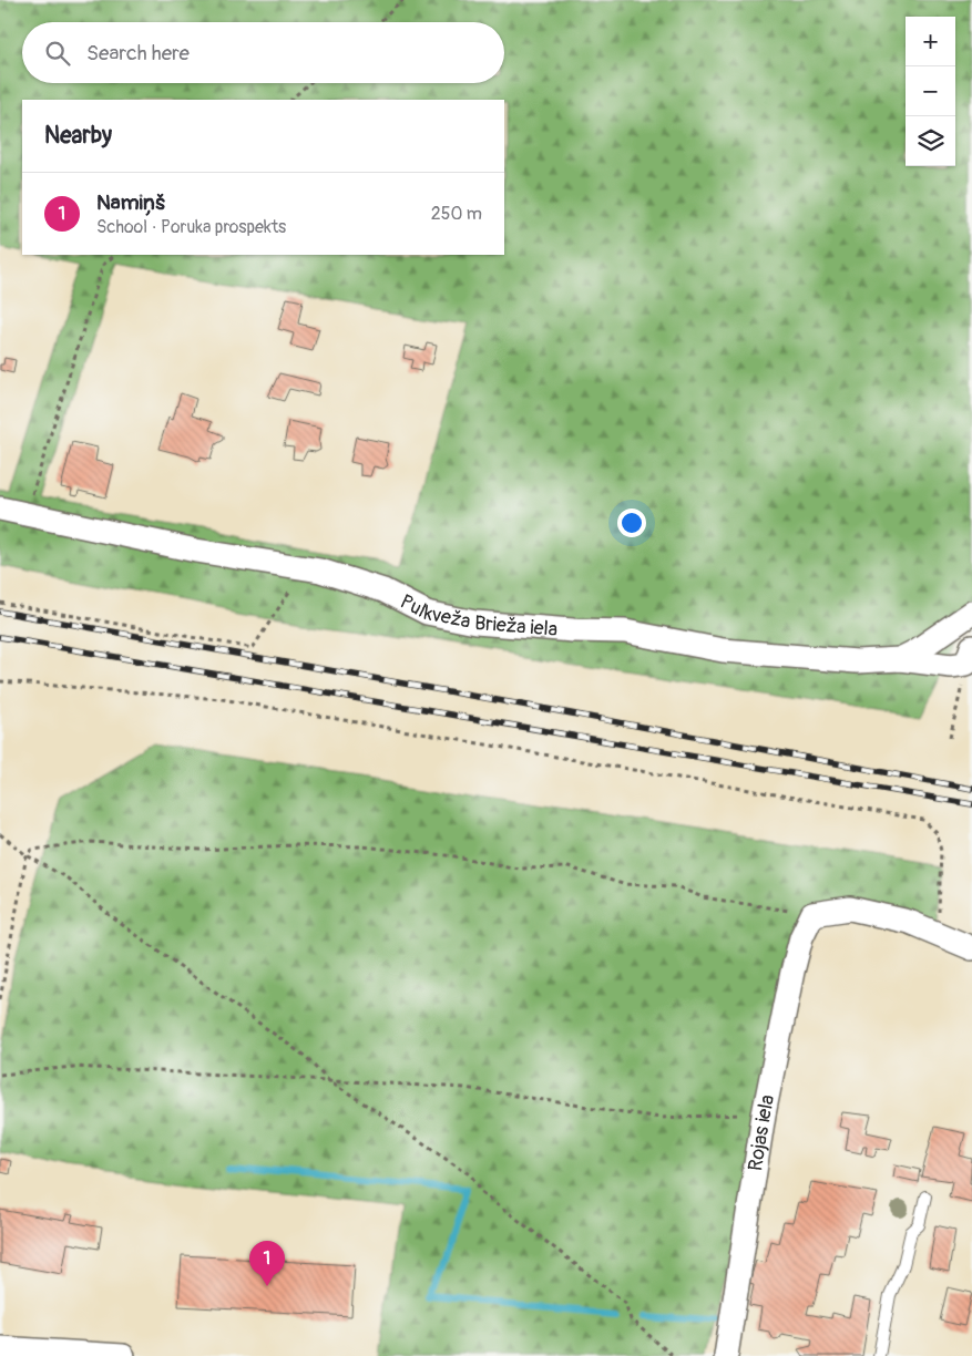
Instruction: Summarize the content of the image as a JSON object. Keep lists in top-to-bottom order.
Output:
{
  "streets": {
    "street": ["Pulkveža Brieža iela", "Rojas iela"]
  },
  "page": {
    "map_buttons": ["+", "−"],
    "search": "Search here",
    "heading": "Nearby",
    "list": [
      {
        "mark": "1",
        "name": "Namiņš",
        "note": "School · Poruka prospekts",
        "value": "250 m"
      }
    ],
    "pins": "1"
  }
}
